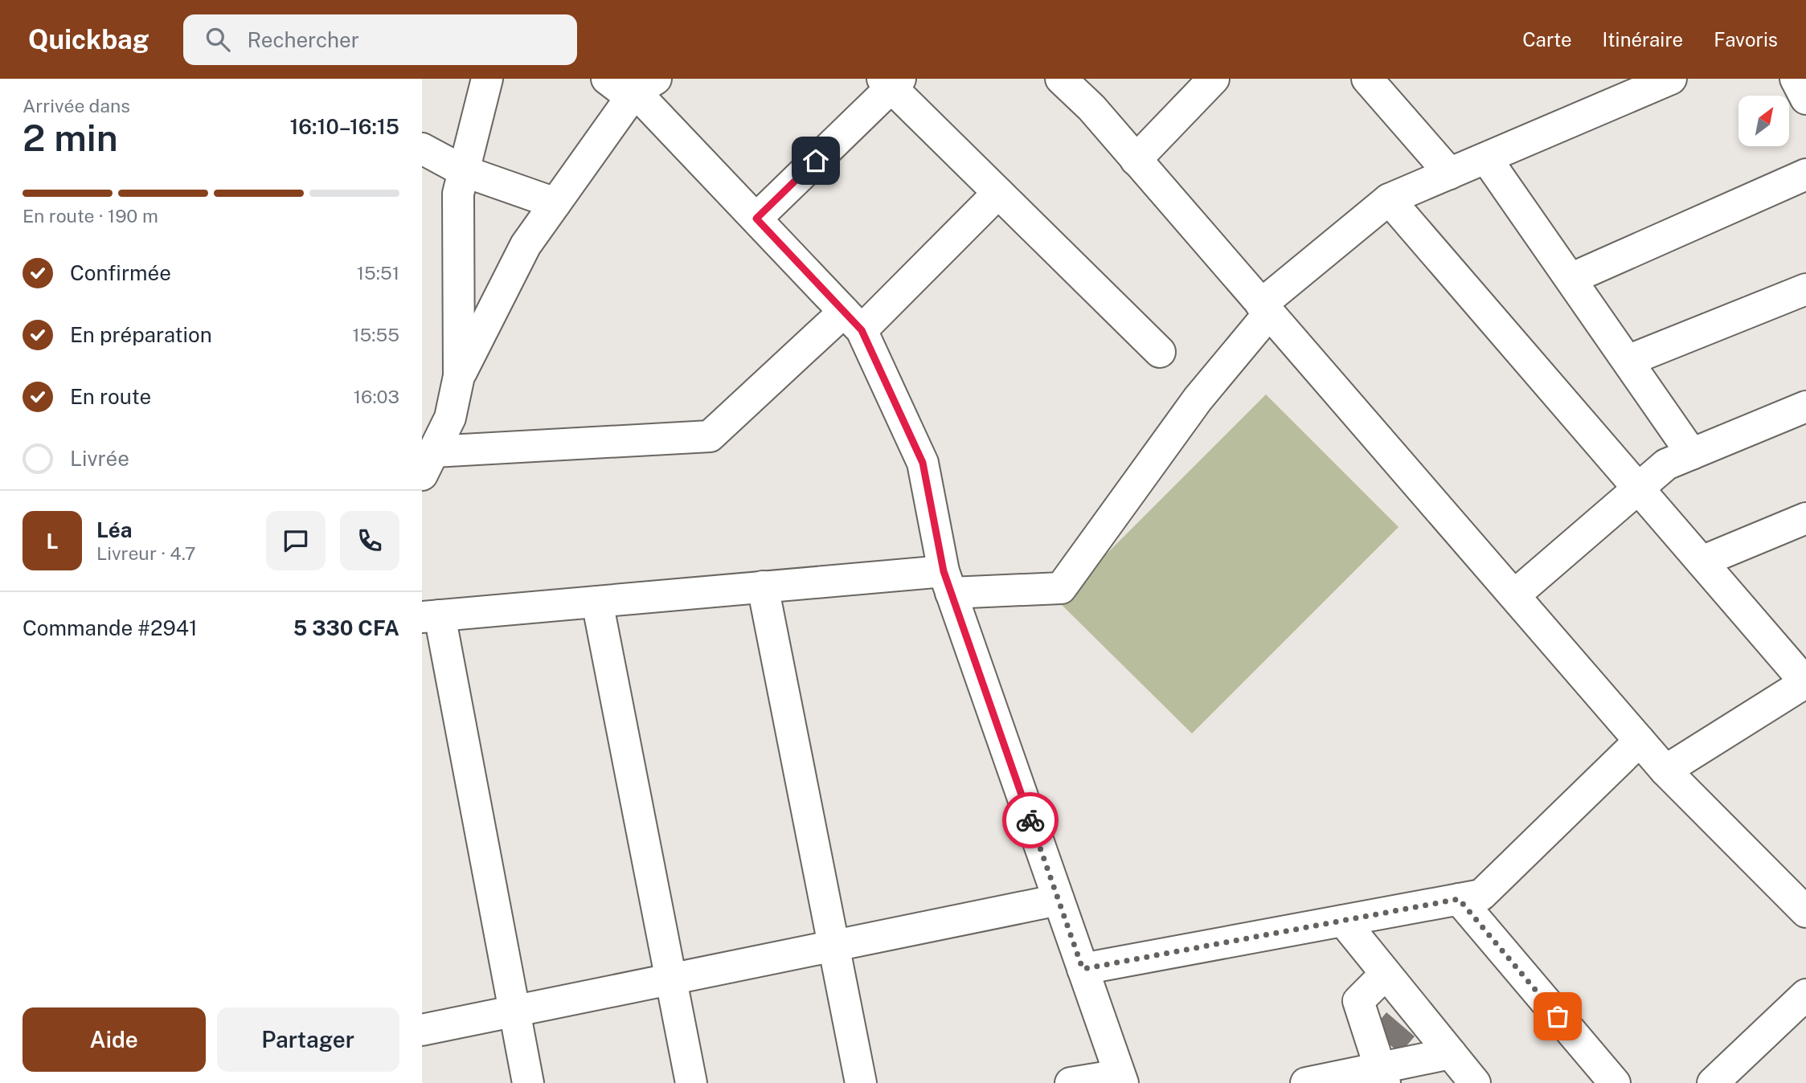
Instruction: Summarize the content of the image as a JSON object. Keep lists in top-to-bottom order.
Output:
{
  "north": "top right",
  "page": {
    "header": "Quickbag",
    "search": "Rechercher",
    "nav": ["Carte", "Itinéraire", "Favoris"],
    "heading": ["2 min", "Arrivée dans", "16:10–16:15"],
    "panel": [
      "Léa",
      "Livreur · 4.7",
      "Commande #2941",
      "5 330 CFA"
    ],
    "bar": "En route · 190 m",
    "list": [
      ["Confirmée", "15:51"],
      ["En préparation", "15:55"],
      ["En route", "16:03"],
      "Livrée"
    ],
    "round": "L",
    "buttons": ["Aide", "Partager"]
  }
}
